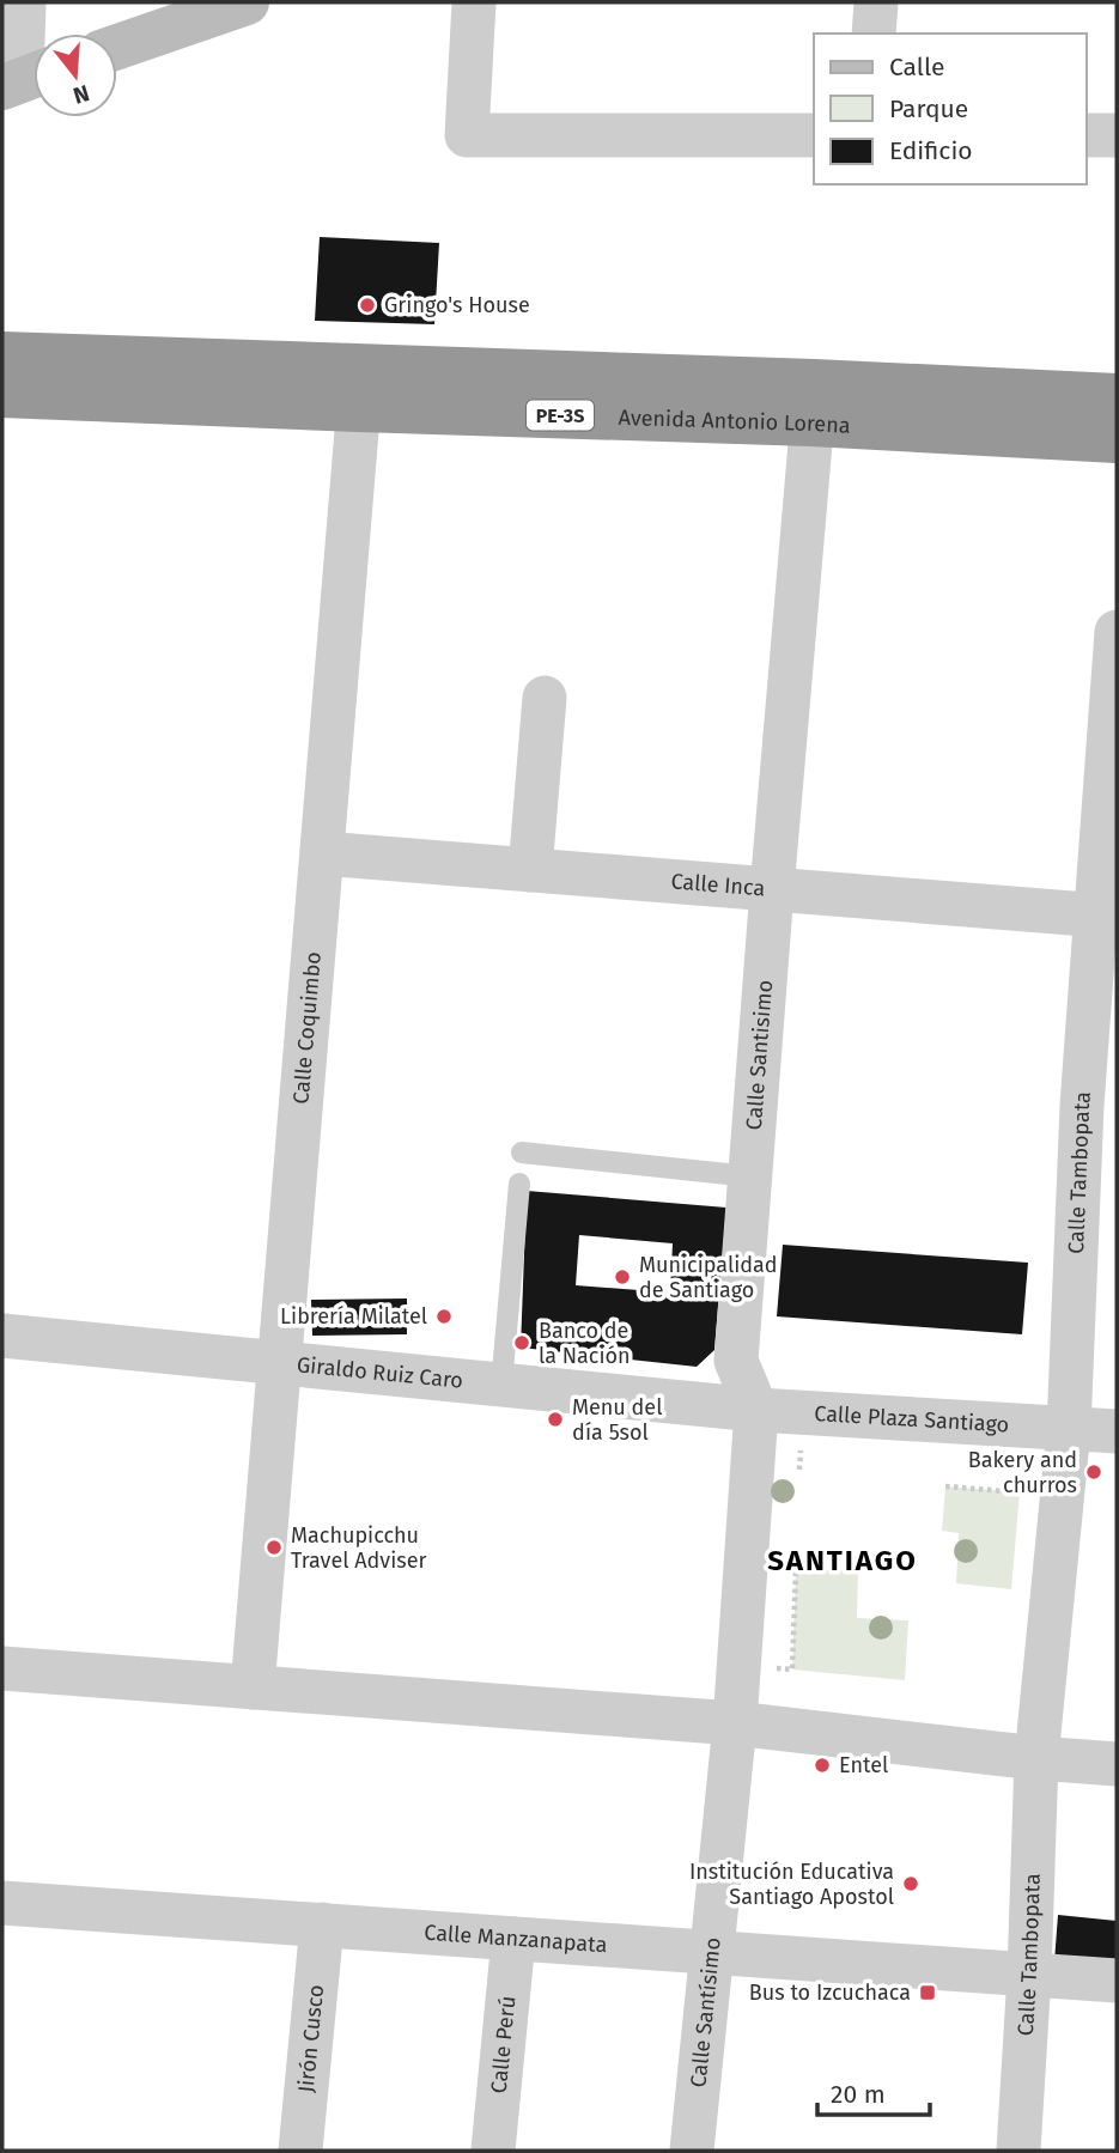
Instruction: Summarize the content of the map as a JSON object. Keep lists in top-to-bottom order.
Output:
{
  "streets": {
    "highway": ["PE-3S", "Avenida Antonio Lorena"],
    "street": [
      "Calle Inca",
      "Calle Coquimbo",
      "Calle Santisimo",
      "Calle Tambopata",
      "Giraldo Ruiz Caro",
      "Calle Plaza Santiago",
      "Calle Manzanapata",
      "Calle Santísimo",
      "Jirón Cusco",
      "Calle Perú"
    ]
  },
  "crossings": [
    ["Avenida Antonio Lorena", "Calle Coquimbo"],
    ["Avenida Antonio Lorena", "Calle Santisimo"],
    ["Calle Inca", "Calle Coquimbo"],
    ["Calle Inca", "Calle Santisimo"],
    ["Calle Inca", "Calle Tambopata"],
    ["Calle Coquimbo", "Giraldo Ruiz Caro"],
    ["Calle Santisimo", "Giraldo Ruiz Caro"],
    ["Calle Santisimo", "Calle Plaza Santiago"],
    ["Calle Santisimo", "Calle Santísimo"],
    ["Calle Tambopata", "Calle Plaza Santiago"],
    ["Calle Tambopata", "Calle Manzanapata"],
    ["Giraldo Ruiz Caro", "Calle Plaza Santiago"],
    ["Calle Manzanapata", "Calle Santísimo"],
    ["Calle Manzanapata", "Jirón Cusco"],
    ["Calle Manzanapata", "Calle Perú"]
  ],
  "districts": ["SANTIAGO"],
  "places": {
    "other": [
      "Gringo's House",
      "Municipalidad de Santiago",
      "Librería Milatel",
      "Banco de la Nación",
      "Menu del día 5sol",
      "Bakery and churros",
      "Machupicchu Travel Adviser",
      "Entel",
      "Institución Educativa Santiago Apostol"
    ],
    "transit": ["Bus to Izcuchaca"]
  },
  "legend": ["Calle", "Parque", "Edificio"],
  "scale_bar": "20 m",
  "north": "bottom"
}
